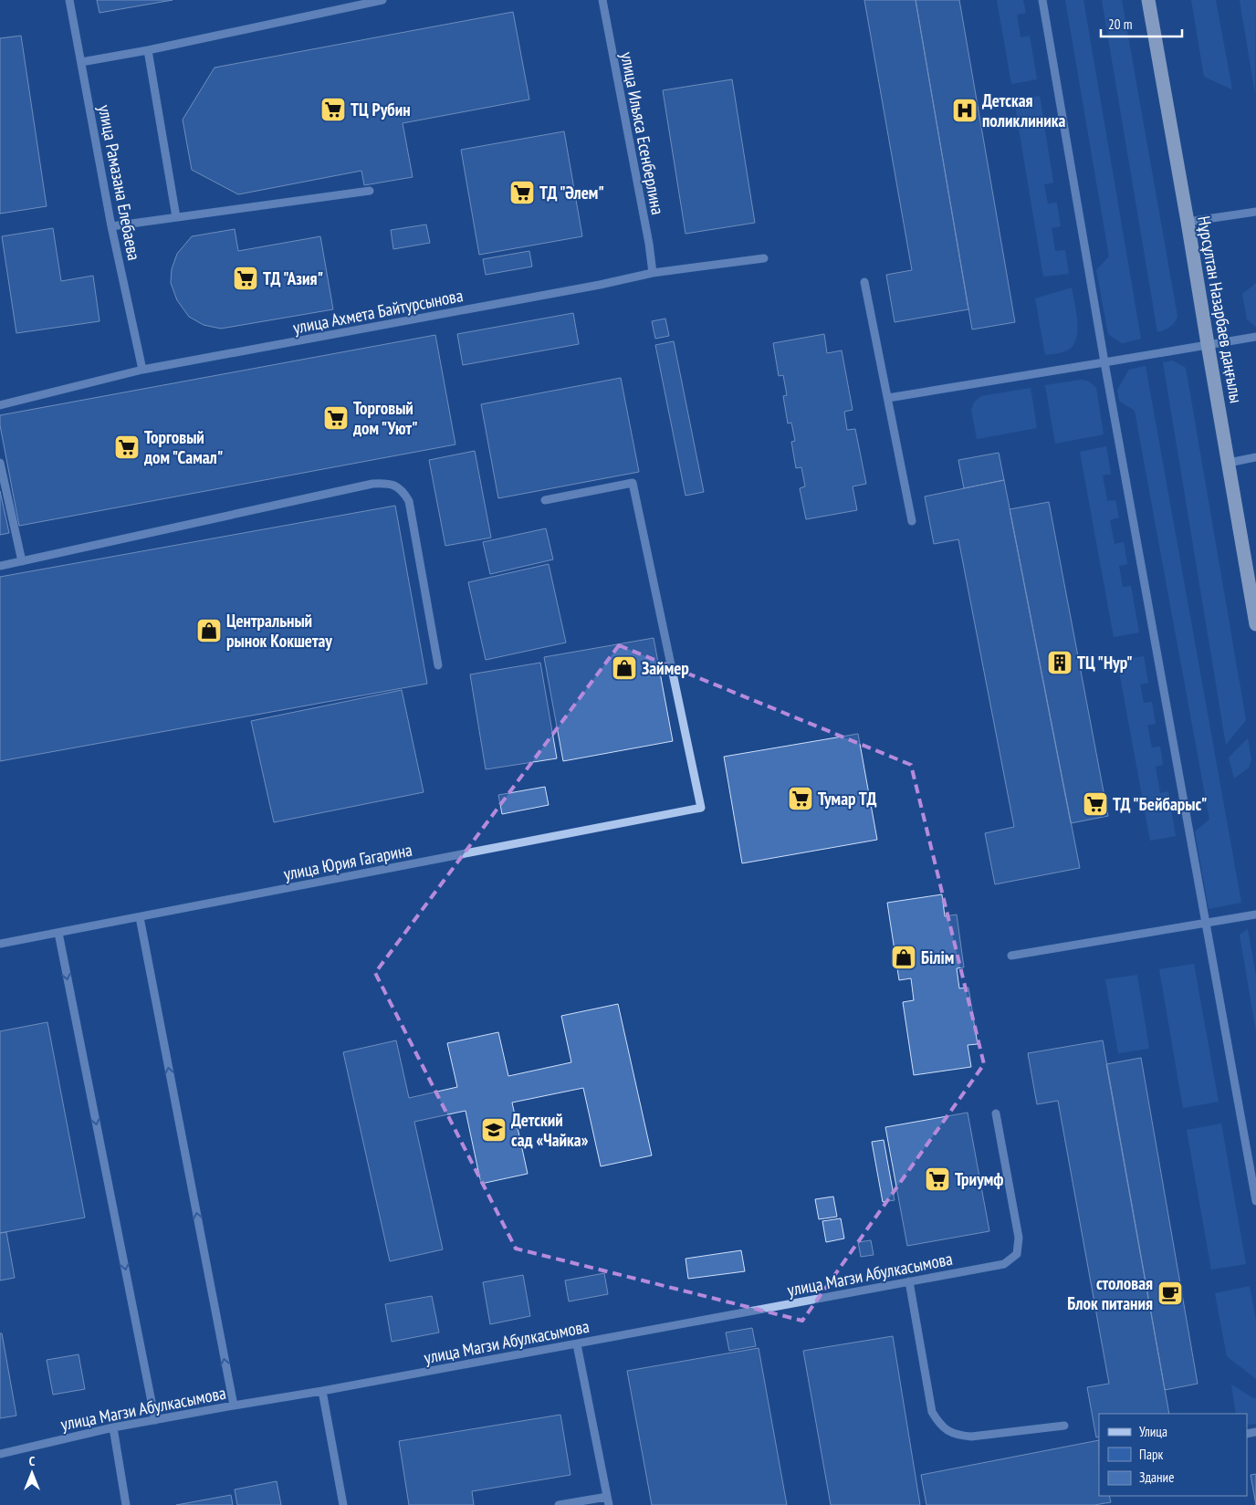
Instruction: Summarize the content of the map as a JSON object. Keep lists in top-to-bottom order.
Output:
{
  "streets": {
    "highway": ["Нұрсұлтан Назарбаев даңғылы"],
    "street": [
      "улица Ильяса Есенберлина",
      "улица Рамазана Елебаева",
      "улица Ахмета Байтурсынова",
      "улица Юрия Гагарина",
      "улица Магзи Абулкасымова"
    ]
  },
  "crossings": [
    ["улица Ильяса Есенберлина", "улица Ахмета Байтурсынова"],
    ["улица Рамазана Елебаева", "улица Ахмета Байтурсынова"]
  ],
  "places": {
    "supermarket": [
      "ТЦ Рубин",
      "ТД \"Әлем\"",
      "ТД \"Азия\"",
      "Торговый дом \"Уют\"",
      "Торговый дом \"Самал\"",
      "Тумар ТД",
      "ТД \"Бейбарыс\"",
      "Триумф"
    ],
    "hospital": ["Детская поликлиника"],
    "shop": ["Центральный рынок Кокшетау", "Займер", "Білім"],
    "building": ["ТЦ \"Нур\""],
    "school or university": ["Детский сад «Чайка»"],
    "cafe": ["столовая Блок питания"]
  },
  "legend": ["Улица", "Парк", "Здание"],
  "scale_bar": "20 m",
  "north": "top"
}
